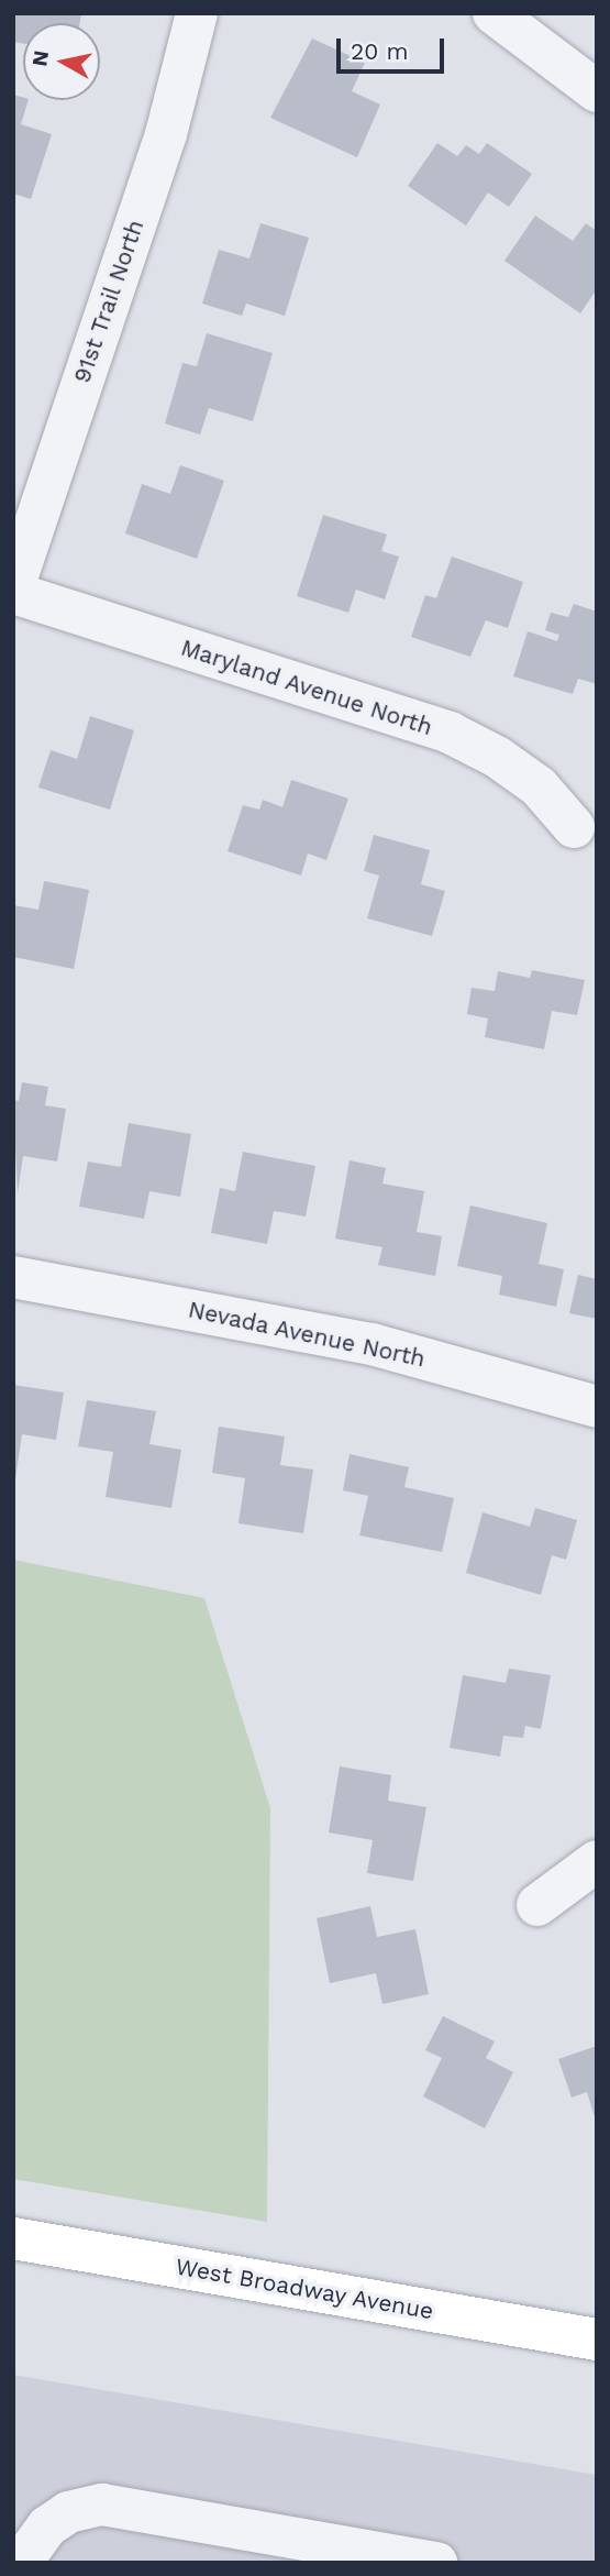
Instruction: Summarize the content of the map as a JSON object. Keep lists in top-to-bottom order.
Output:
{
  "streets": {
    "main road": ["West Broadway Avenue"],
    "street": ["91st Trail North", "Maryland Avenue North", "Nevada Avenue North"]
  },
  "crossings": [
    ["91st Trail North", "Maryland Avenue North"]
  ],
  "scale_bar": "20 m",
  "north": "left"
}
